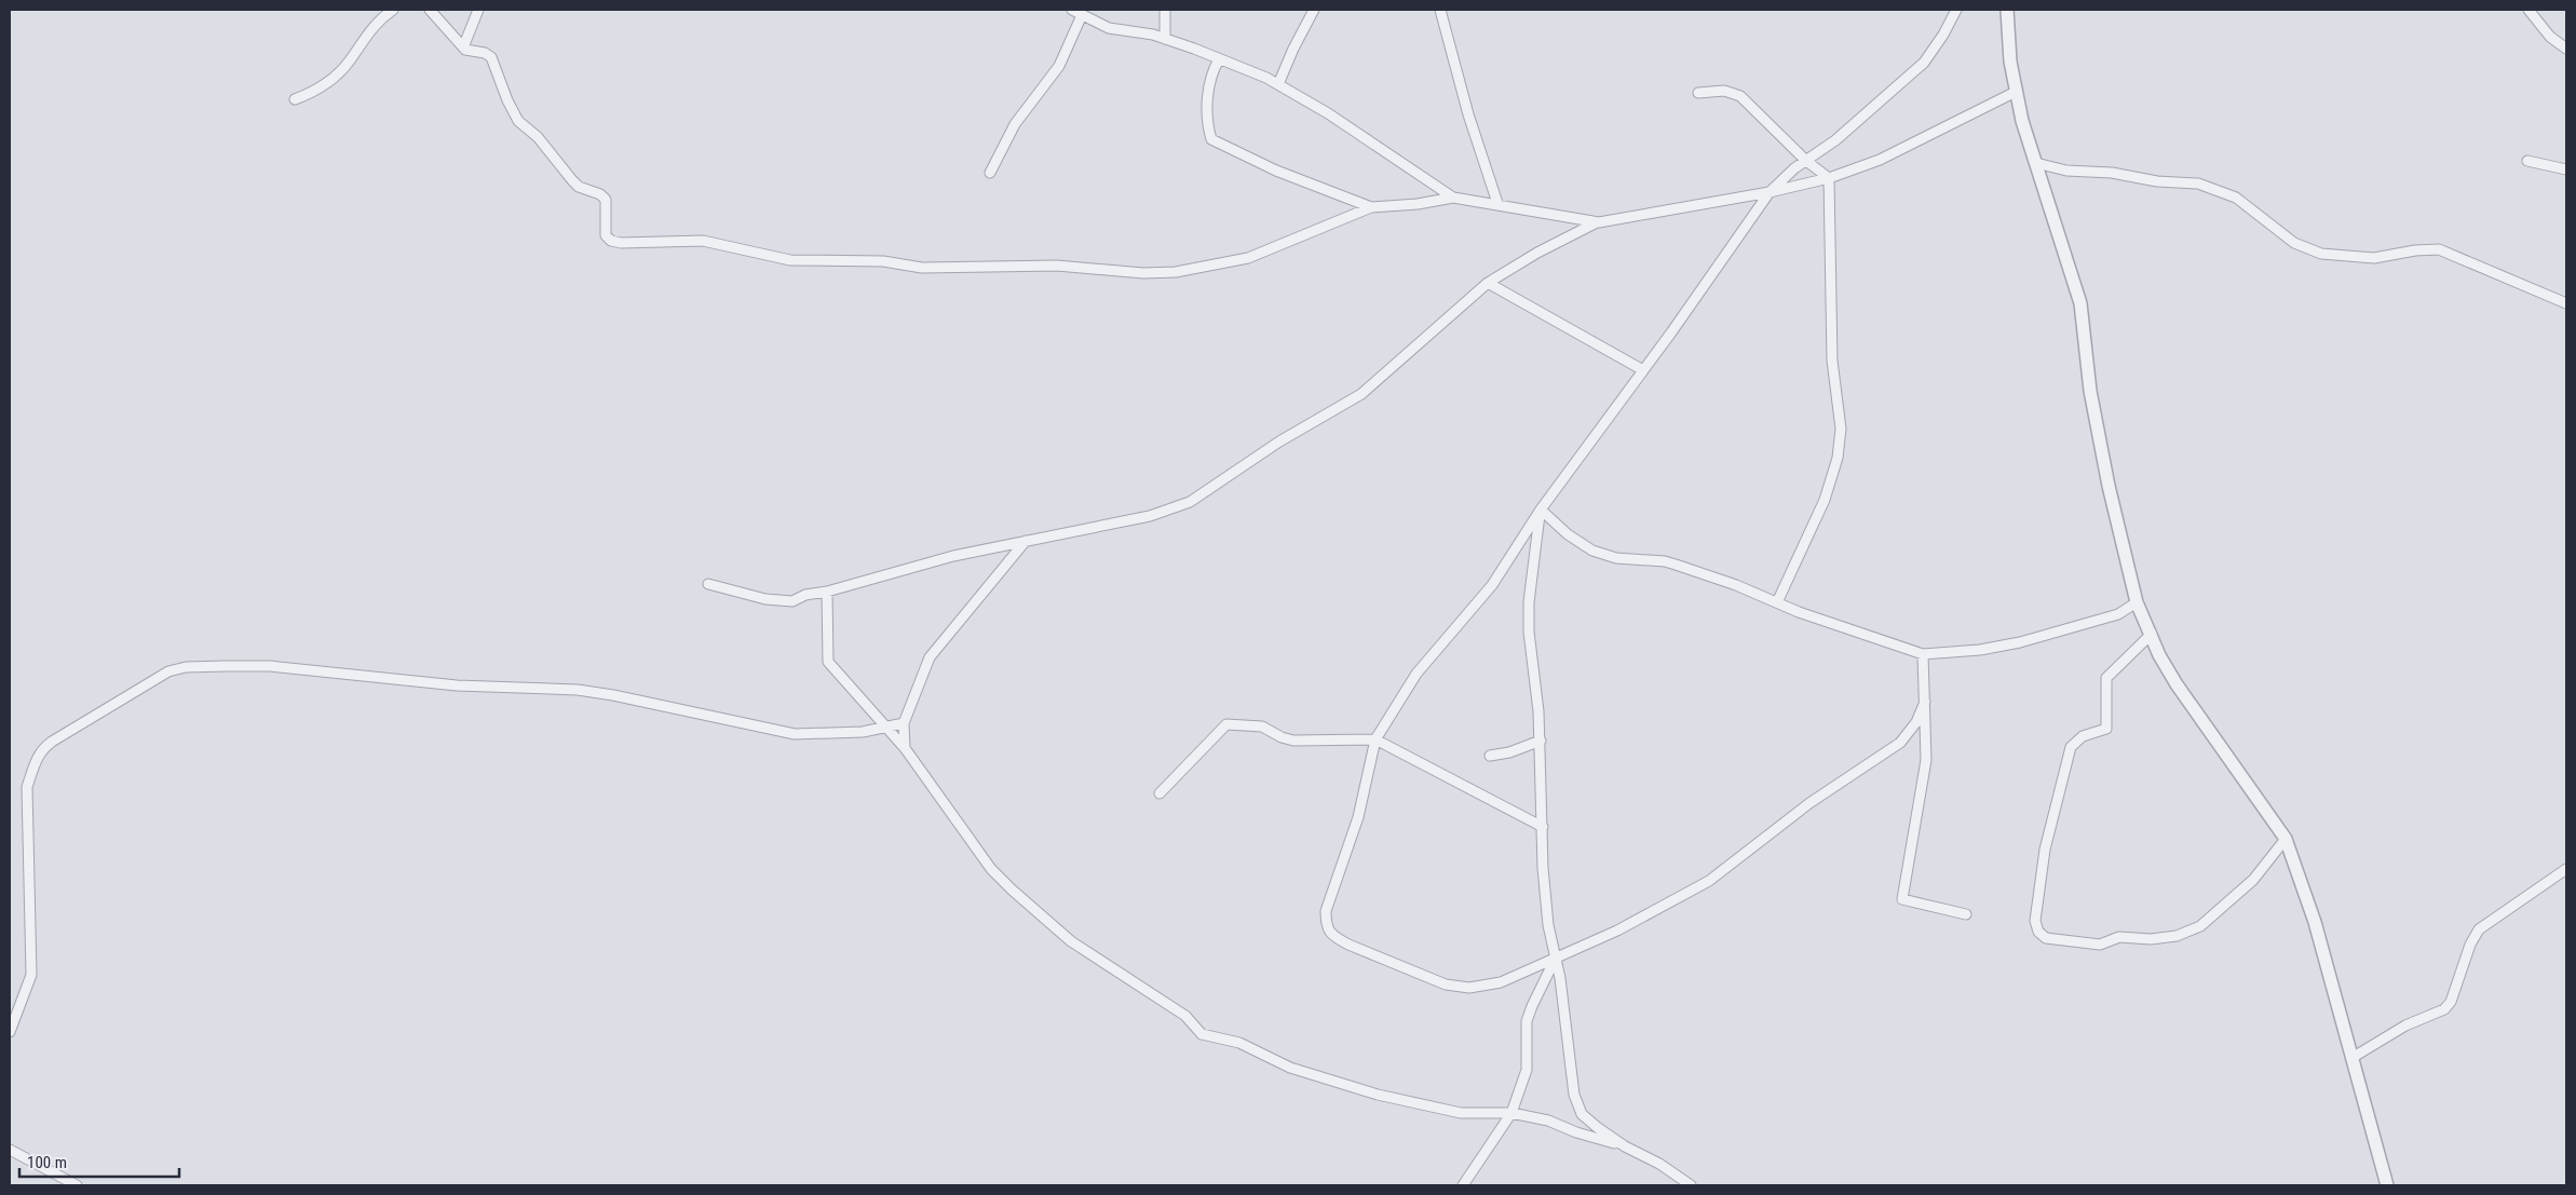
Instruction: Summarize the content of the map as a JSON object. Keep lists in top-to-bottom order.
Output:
{
  "scale_bar": "100 m"
}
